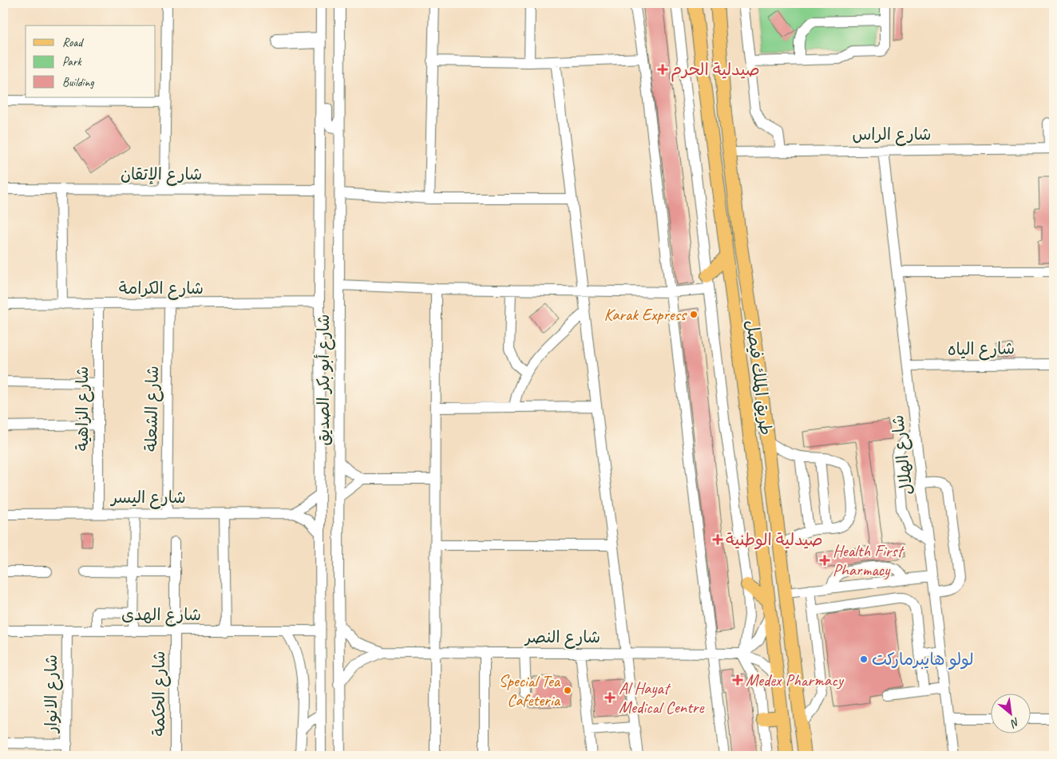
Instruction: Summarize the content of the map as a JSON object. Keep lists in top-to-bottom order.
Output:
{
  "streets": {
    "main road": ["طريق الملك فيصل"],
    "street": [
      "شارع الراس",
      "شارع الإتقان",
      "شارع الكرامة",
      "شارع الياه",
      "شارع أبو بكر الصديق",
      "شارع الزاهية",
      "شارع الشعلة",
      "شارع الهلال",
      "شارع اليسر",
      "شارع الهدى",
      "شارع النصر",
      "شارع الانوار",
      "شارع الحكمة"
    ]
  },
  "crossings": [
    ["شارع الراس", "طريق الملك فيصل"],
    ["شارع الراس", "شارع الهلال"],
    ["شارع الإتقان", "شارع أبو بكر الصديق"],
    ["شارع الكرامة", "شارع أبو بكر الصديق"],
    ["شارع الكرامة", "شارع الزاهية"],
    ["شارع الكرامة", "شارع الشعلة"],
    ["شارع الياه", "شارع الهلال"],
    ["طريق الملك فيصل", "شارع النصر"],
    ["شارع أبو بكر الصديق", "شارع الهدى"],
    ["شارع أبو بكر الصديق", "شارع النصر"],
    ["شارع الزاهية", "شارع اليسر"],
    ["شارع الشعلة", "شارع اليسر"],
    ["شارع الهدى", "شارع الانوار"],
    ["شارع الهدى", "شارع الحكمة"]
  ],
  "places": {
    "health": [
      "صيدلية الحرم",
      "صيدلية الوطنية",
      "Health First Pharmacy",
      "Medex Pharmacy",
      "Al Hayat Medical Centre"
    ],
    "other": ["Karak Express", "لولو هايبرماركت", "Special Tea Cafeteria"]
  },
  "legend": ["Road", "Park", "Building"],
  "north": "bottom right"
}
